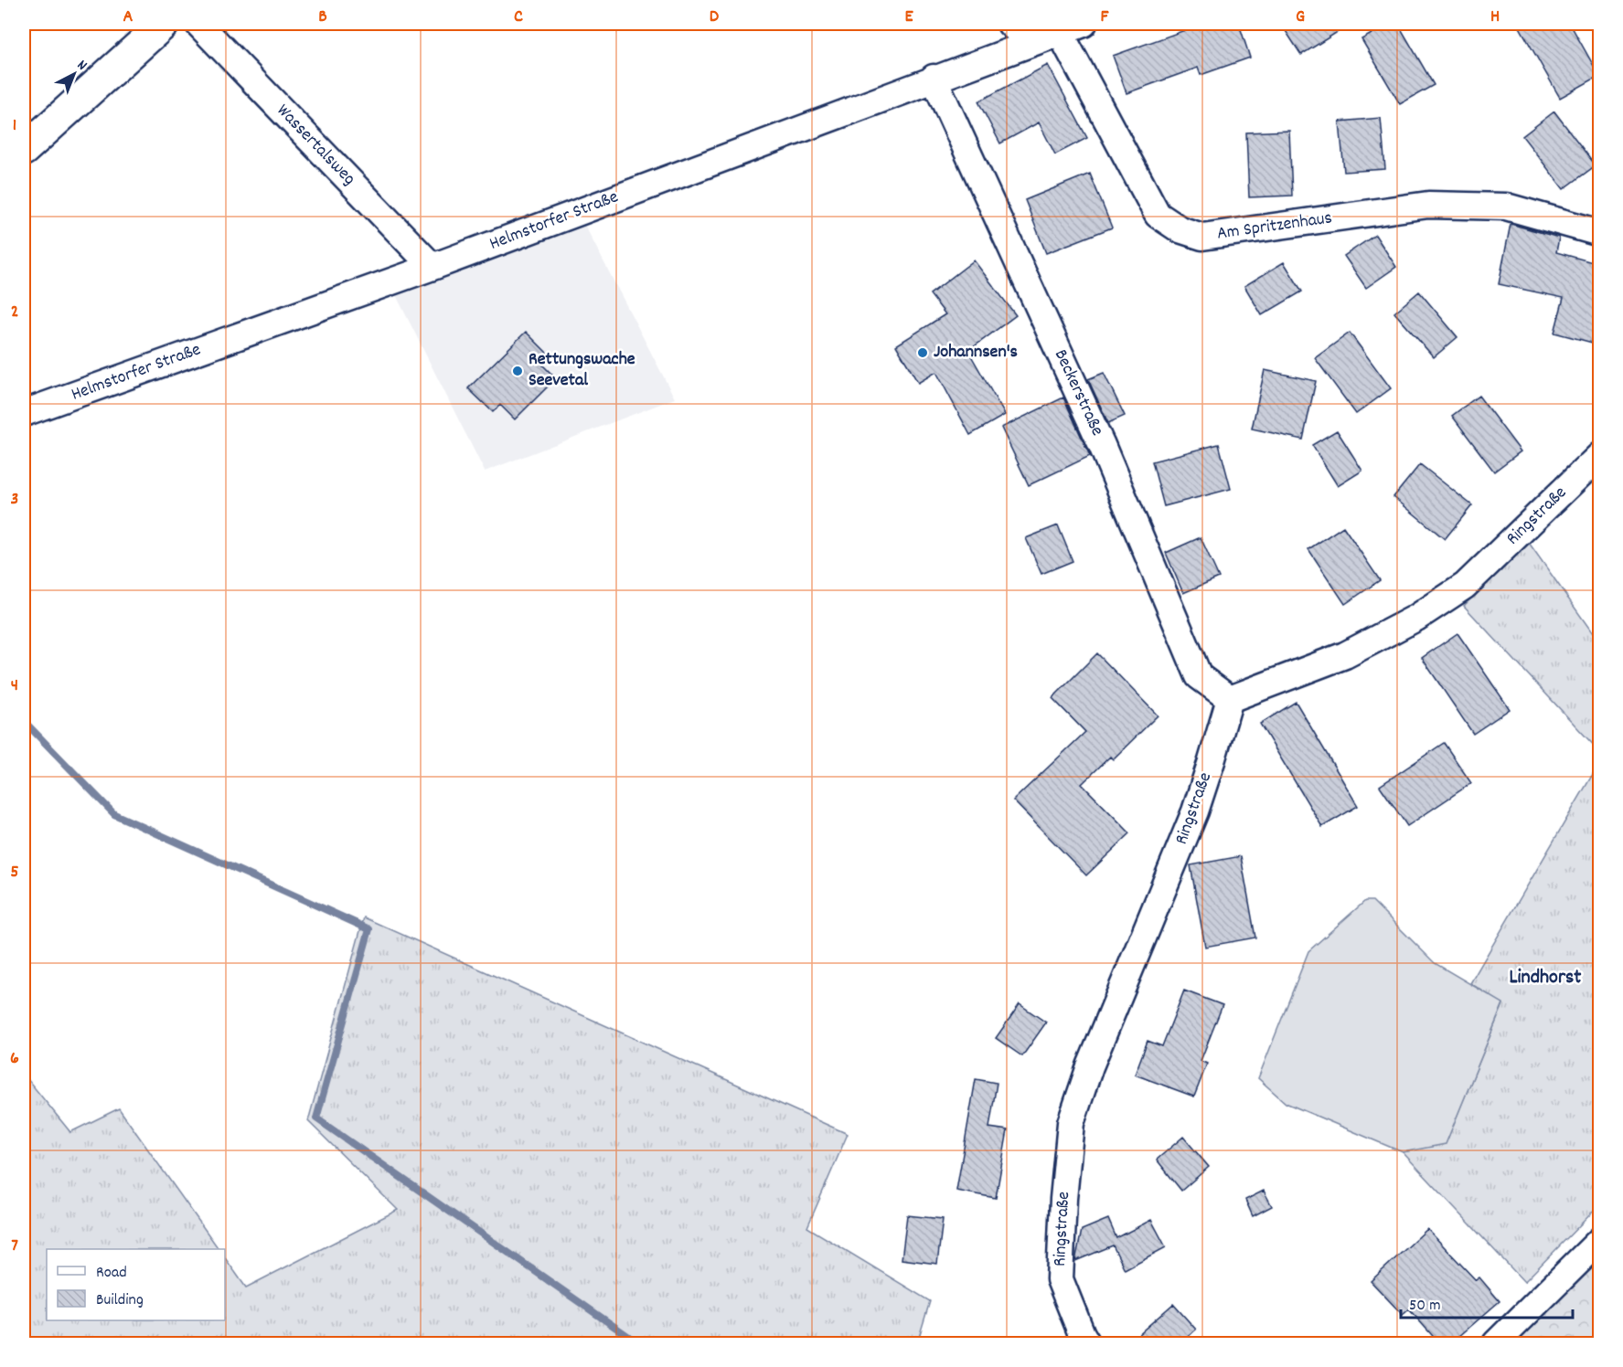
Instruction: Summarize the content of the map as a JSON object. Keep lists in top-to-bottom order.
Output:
{
  "streets": {
    "street": [
      "Wassertalsweg",
      "Helmstorfer Straße",
      "Am Spritzenhaus",
      "Beckerstraße",
      "Ringstraße"
    ]
  },
  "crossings": [
    ["Wassertalsweg", "Helmstorfer Straße"],
    ["Helmstorfer Straße", "Am Spritzenhaus"],
    ["Helmstorfer Straße", "Beckerstraße"],
    ["Beckerstraße", "Ringstraße"]
  ],
  "districts": ["Lindhorst"],
  "places": ["Johannsen's", "Rettungswache Seevetal"],
  "legend": ["Road", "Building"],
  "scale_bar": "50 m",
  "north": "top right",
  "grid": {
    "columns": [
      "A",
      "B",
      "C",
      "D",
      "E",
      "F",
      "G",
      "H"
    ],
    "rows": [
      "1",
      "2",
      "3",
      "4",
      "5",
      "6",
      "7"
    ]
  }
}
